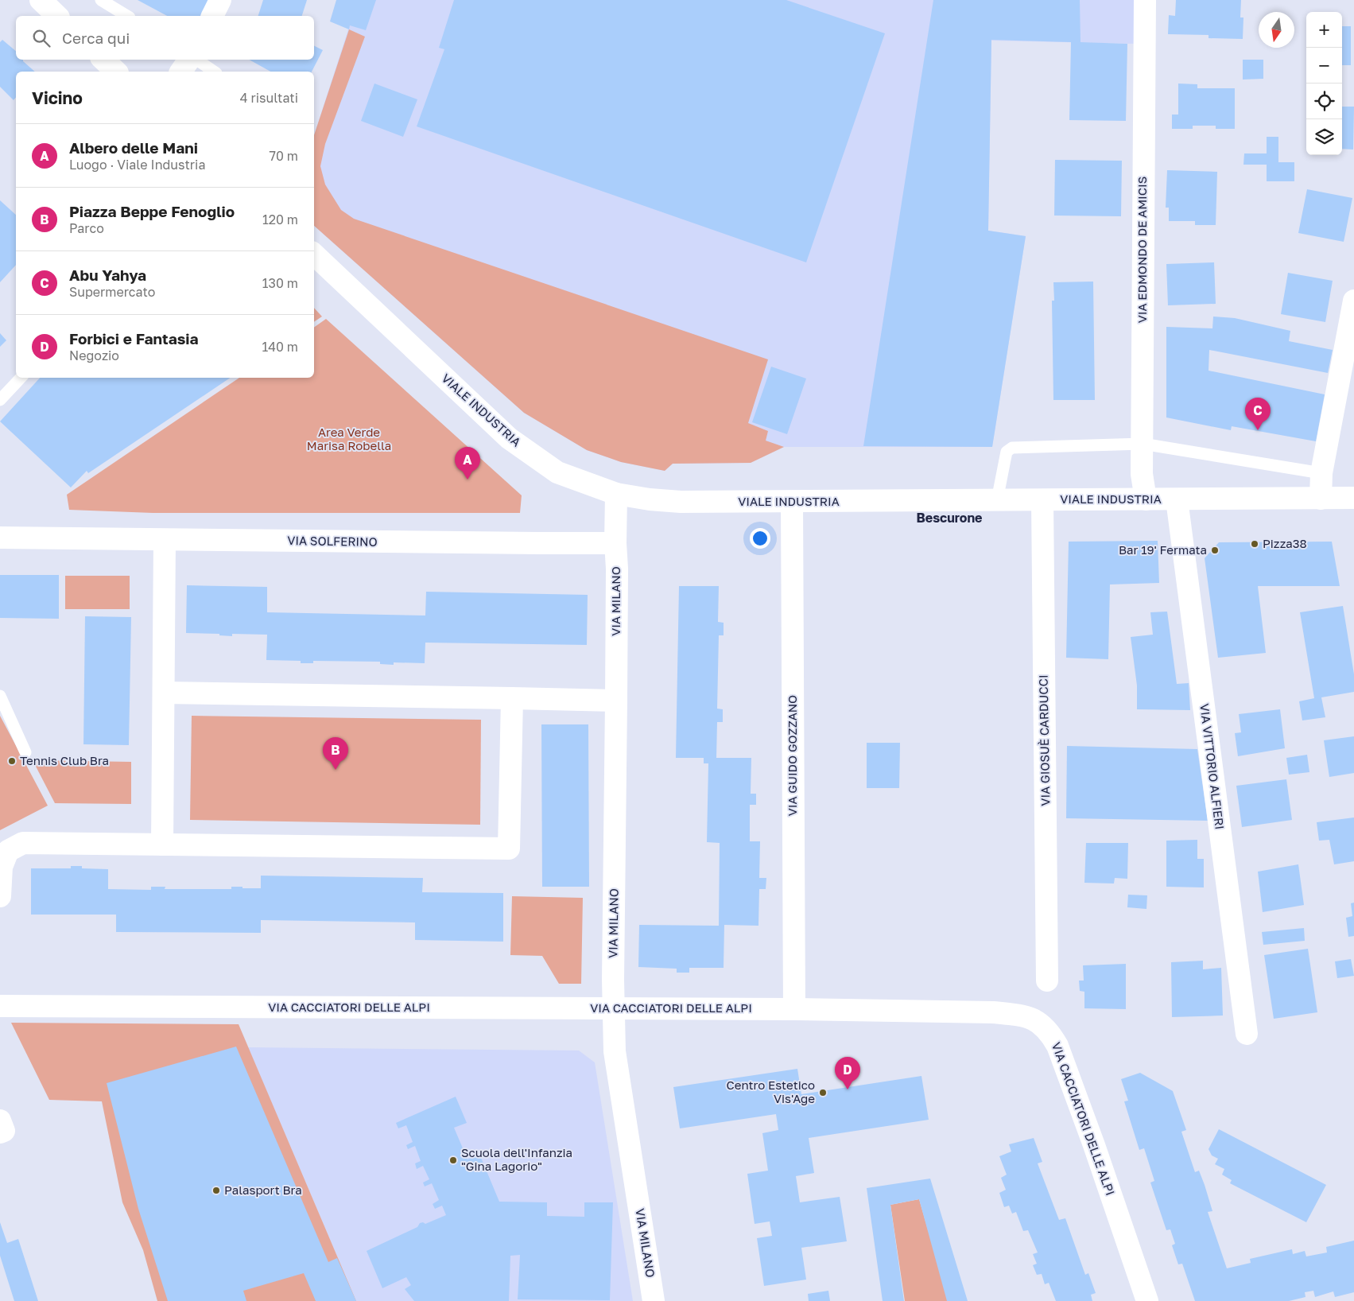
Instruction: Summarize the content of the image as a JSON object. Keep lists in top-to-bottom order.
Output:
{
  "streets": {
    "street": [
      "VIA EDMONDO DE AMICIS",
      "VIALE INDUSTRIA",
      "VIA SOLFERINO",
      "VIA MILANO",
      "VIA GIOSUÈ CARDUCCI",
      "VIA GUIDO GOZZANO",
      "VIA VITTORIO ALFIERI",
      "VIA CACCIATORI DELLE ALPI"
    ]
  },
  "crossings": [
    ["VIA EDMONDO DE AMICIS", "VIALE INDUSTRIA"],
    ["VIALE INDUSTRIA", "VIA GIOSUÈ CARDUCCI"],
    ["VIALE INDUSTRIA", "VIA GUIDO GOZZANO"],
    ["VIALE INDUSTRIA", "VIA VITTORIO ALFIERI"],
    ["VIA SOLFERINO", "VIA MILANO"],
    ["VIA MILANO", "VIA CACCIATORI DELLE ALPI"],
    ["VIA GUIDO GOZZANO", "VIA CACCIATORI DELLE ALPI"]
  ],
  "districts": ["Bescurone"],
  "parks": ["Area Verde Marisa Robella"],
  "places": [
    "Pizza38",
    "Bar 19' Fermata",
    "Tennis Club Bra",
    "Centro Estetico Vis'Age",
    "Scuola dell'Infanzia \"Gina Lagorio\"",
    "Palasport Bra"
  ],
  "north": "bottom",
  "page": {
    "map_buttons": ["+", "−"],
    "search": "Cerca qui",
    "heading": ["Vicino", "4 risultati"],
    "list": [
      {
        "mark": "A",
        "name": "Albero delle Mani",
        "note": "Luogo · Viale Industria",
        "value": "70 m"
      },
      {
        "mark": "B",
        "name": "Piazza Beppe Fenoglio",
        "note": "Parco",
        "value": "120 m"
      },
      {
        "mark": "C",
        "name": "Abu Yahya",
        "note": "Supermercato",
        "value": "130 m"
      },
      {
        "mark": "D",
        "name": "Forbici e Fantasia",
        "note": "Negozio",
        "value": "140 m"
      }
    ],
    "pins": [
      "C",
      "A",
      "B",
      "D"
    ]
  }
}
